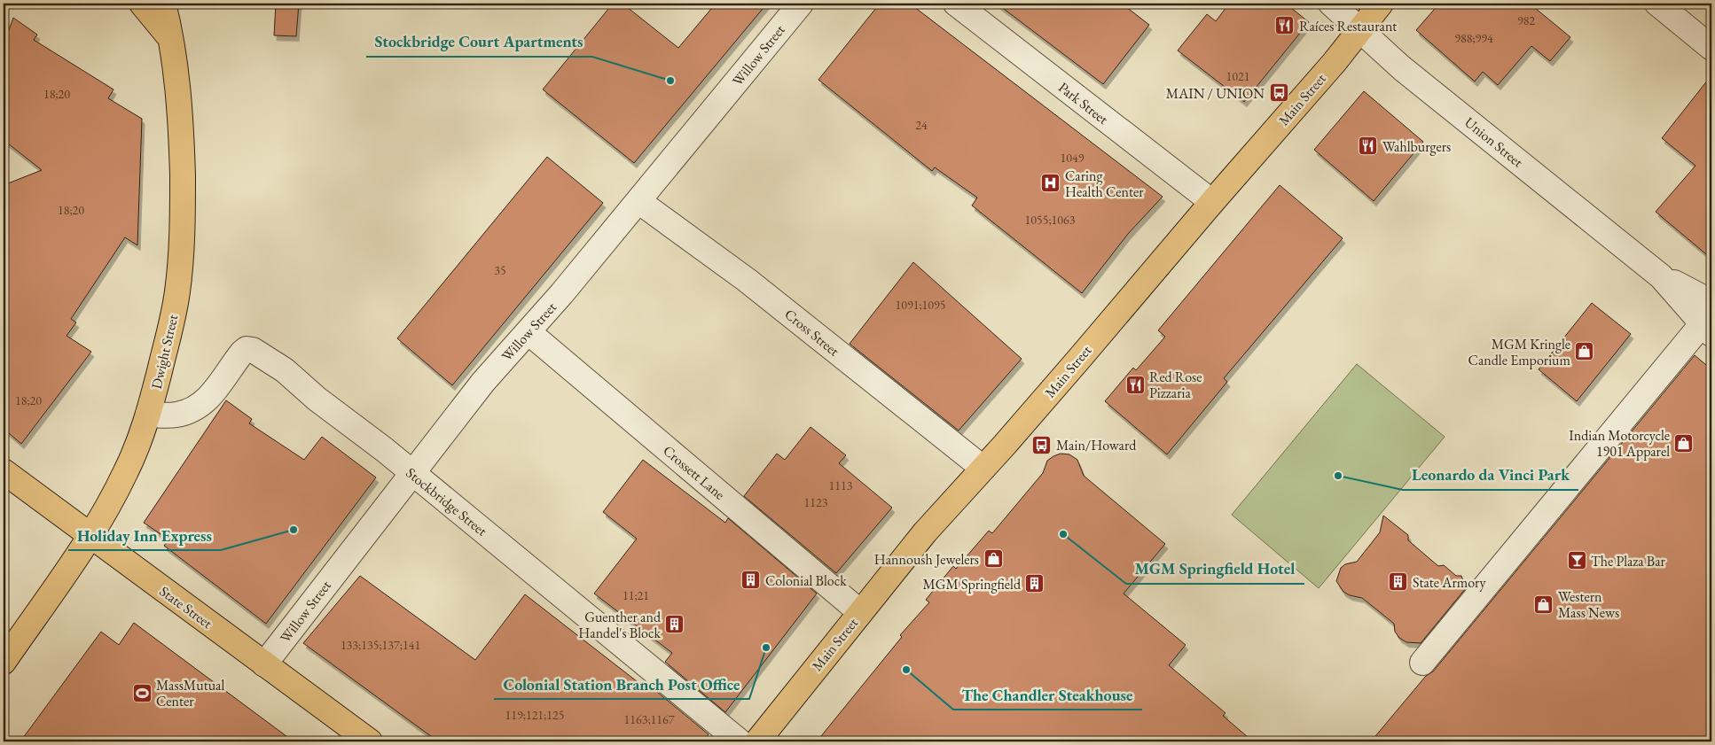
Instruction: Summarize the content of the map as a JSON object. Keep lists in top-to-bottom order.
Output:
{
  "streets": {
    "main road": ["Main Street", "Dwight Street", "State Street"],
    "street": [
      "Willow Street",
      "Park Street",
      "Union Street",
      "Cross Street",
      "Crossett Lane",
      "Stockbridge Street"
    ]
  },
  "crossings": [
    ["Willow Street", "Cross Street"],
    ["Willow Street", "Crossett Lane"],
    ["Willow Street", "Stockbridge Street"],
    ["Willow Street", "State Street"],
    ["Main Street", "Park Street"],
    ["Main Street", "Union Street"],
    ["Main Street", "Cross Street"],
    ["Main Street", "Crossett Lane"],
    ["Dwight Street", "Stockbridge Street"],
    ["Dwight Street", "State Street"]
  ],
  "places": {
    "restaurant": ["Raíces Restaurant", "Wahlburgers", "Red Rose Pizzaria"],
    "other": [
      "Stockbridge Court Apartments",
      "Leonardo da Vinci Park",
      "Holiday Inn Express",
      "MGM Springfield Hotel",
      "Colonial Station Branch Post Office",
      "The Chandler Steakhouse"
    ],
    "bus stop": ["MAIN / UNION", "Main/Howard"],
    "hospital": ["Caring Health Center"],
    "shop": [
      "MGM Kringle Candle Emporium",
      "Indian Motorcycle 1901 Apparel",
      "Hannoush Jewelers",
      "Western Mass News"
    ],
    "bar": ["The Plaza Bar"],
    "building": [
      "Colonial Block",
      "State Armory",
      "MGM Springfield",
      "Guenther and Handel's Block"
    ],
    "sports": ["MassMutual Center"]
  },
  "house_numbers": [
    "982",
    "988;994",
    "1021",
    "18;20",
    "24",
    "1049",
    "18;20",
    "1055;1063",
    "35",
    "1091;1095",
    "18;20",
    "1113",
    "1123",
    "11;21",
    "133;135;137;141",
    "119;121;125",
    "1163;1167"
  ]
}
